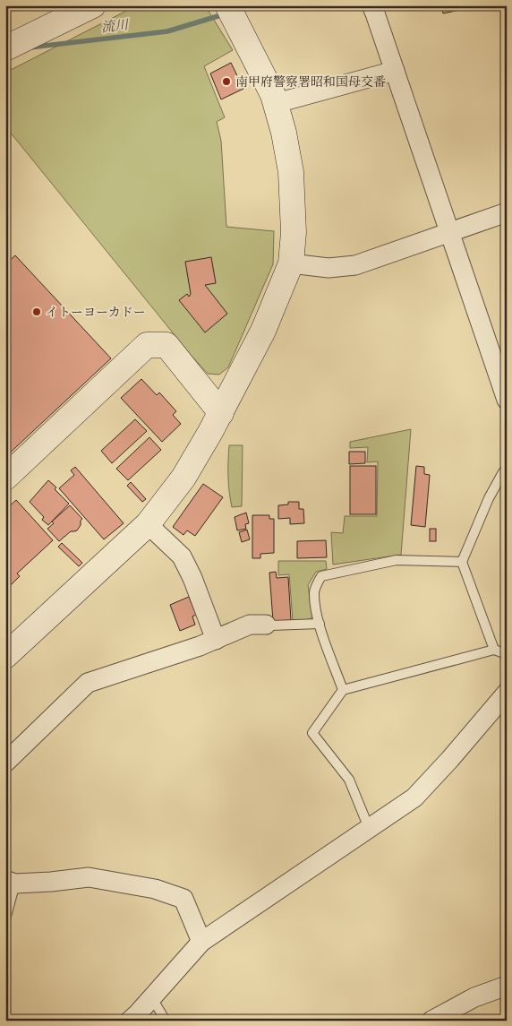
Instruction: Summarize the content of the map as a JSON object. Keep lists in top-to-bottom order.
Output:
{
  "water": ["流川"],
  "places": ["南甲府警察署昭和国母交番", "イトーヨーカドー"]
}
